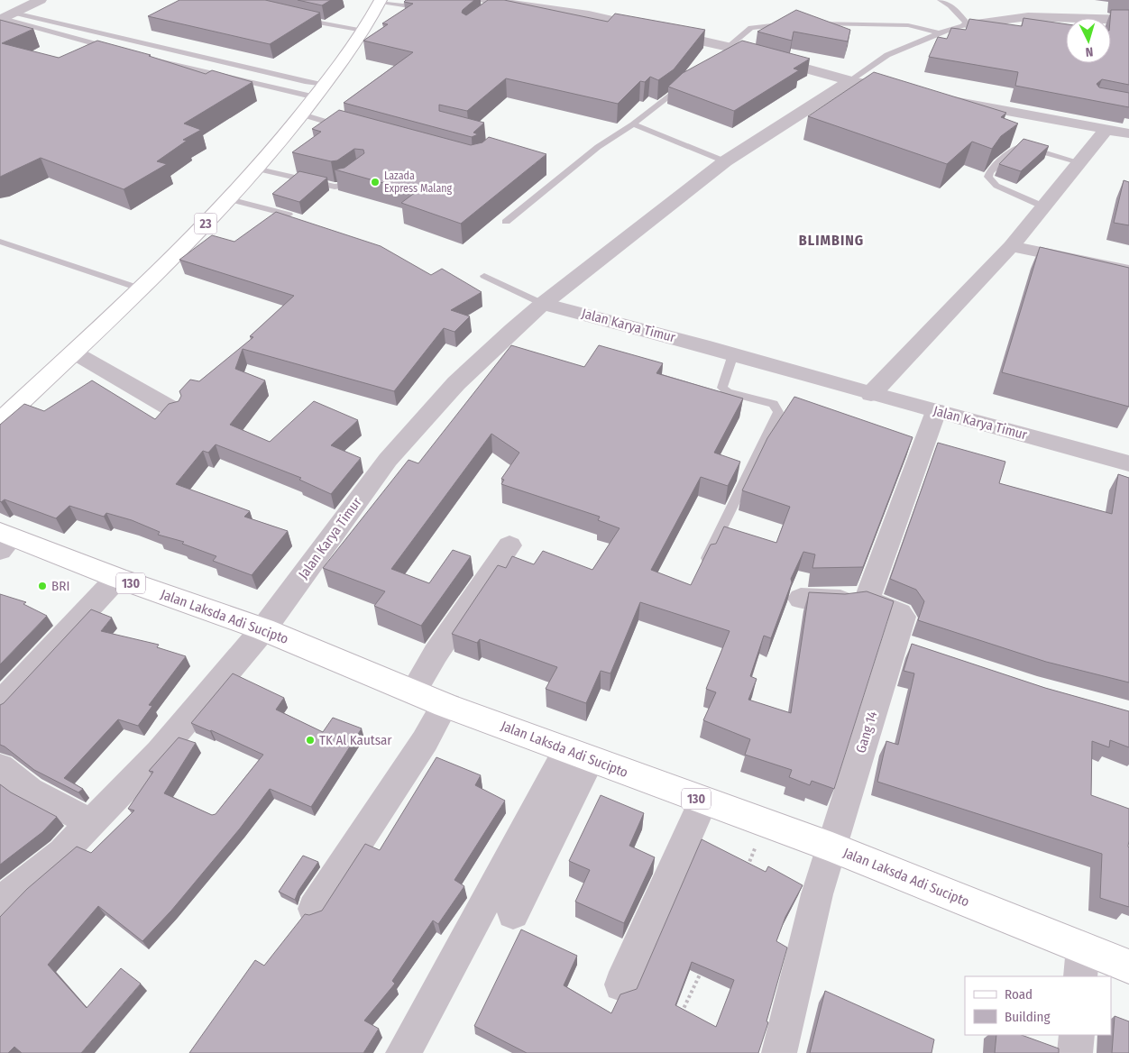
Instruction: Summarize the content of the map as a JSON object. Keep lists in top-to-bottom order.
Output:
{
  "streets": {
    "main road": ["23", "130", "Jalan Laksda Adi Sucipto"],
    "street": ["Jalan Karya Timur", "Gang 14"]
  },
  "crossings": [
    ["Jalan Karya Timur", "Jalan Laksda Adi Sucipto"],
    ["Jalan Laksda Adi Sucipto", "Gang 14"]
  ],
  "districts": ["BLIMBING"],
  "places": ["Lazada Express Malang", "BRI", "TK Al Kautsar"],
  "legend": ["Road", "Building"],
  "north": "bottom"
}
